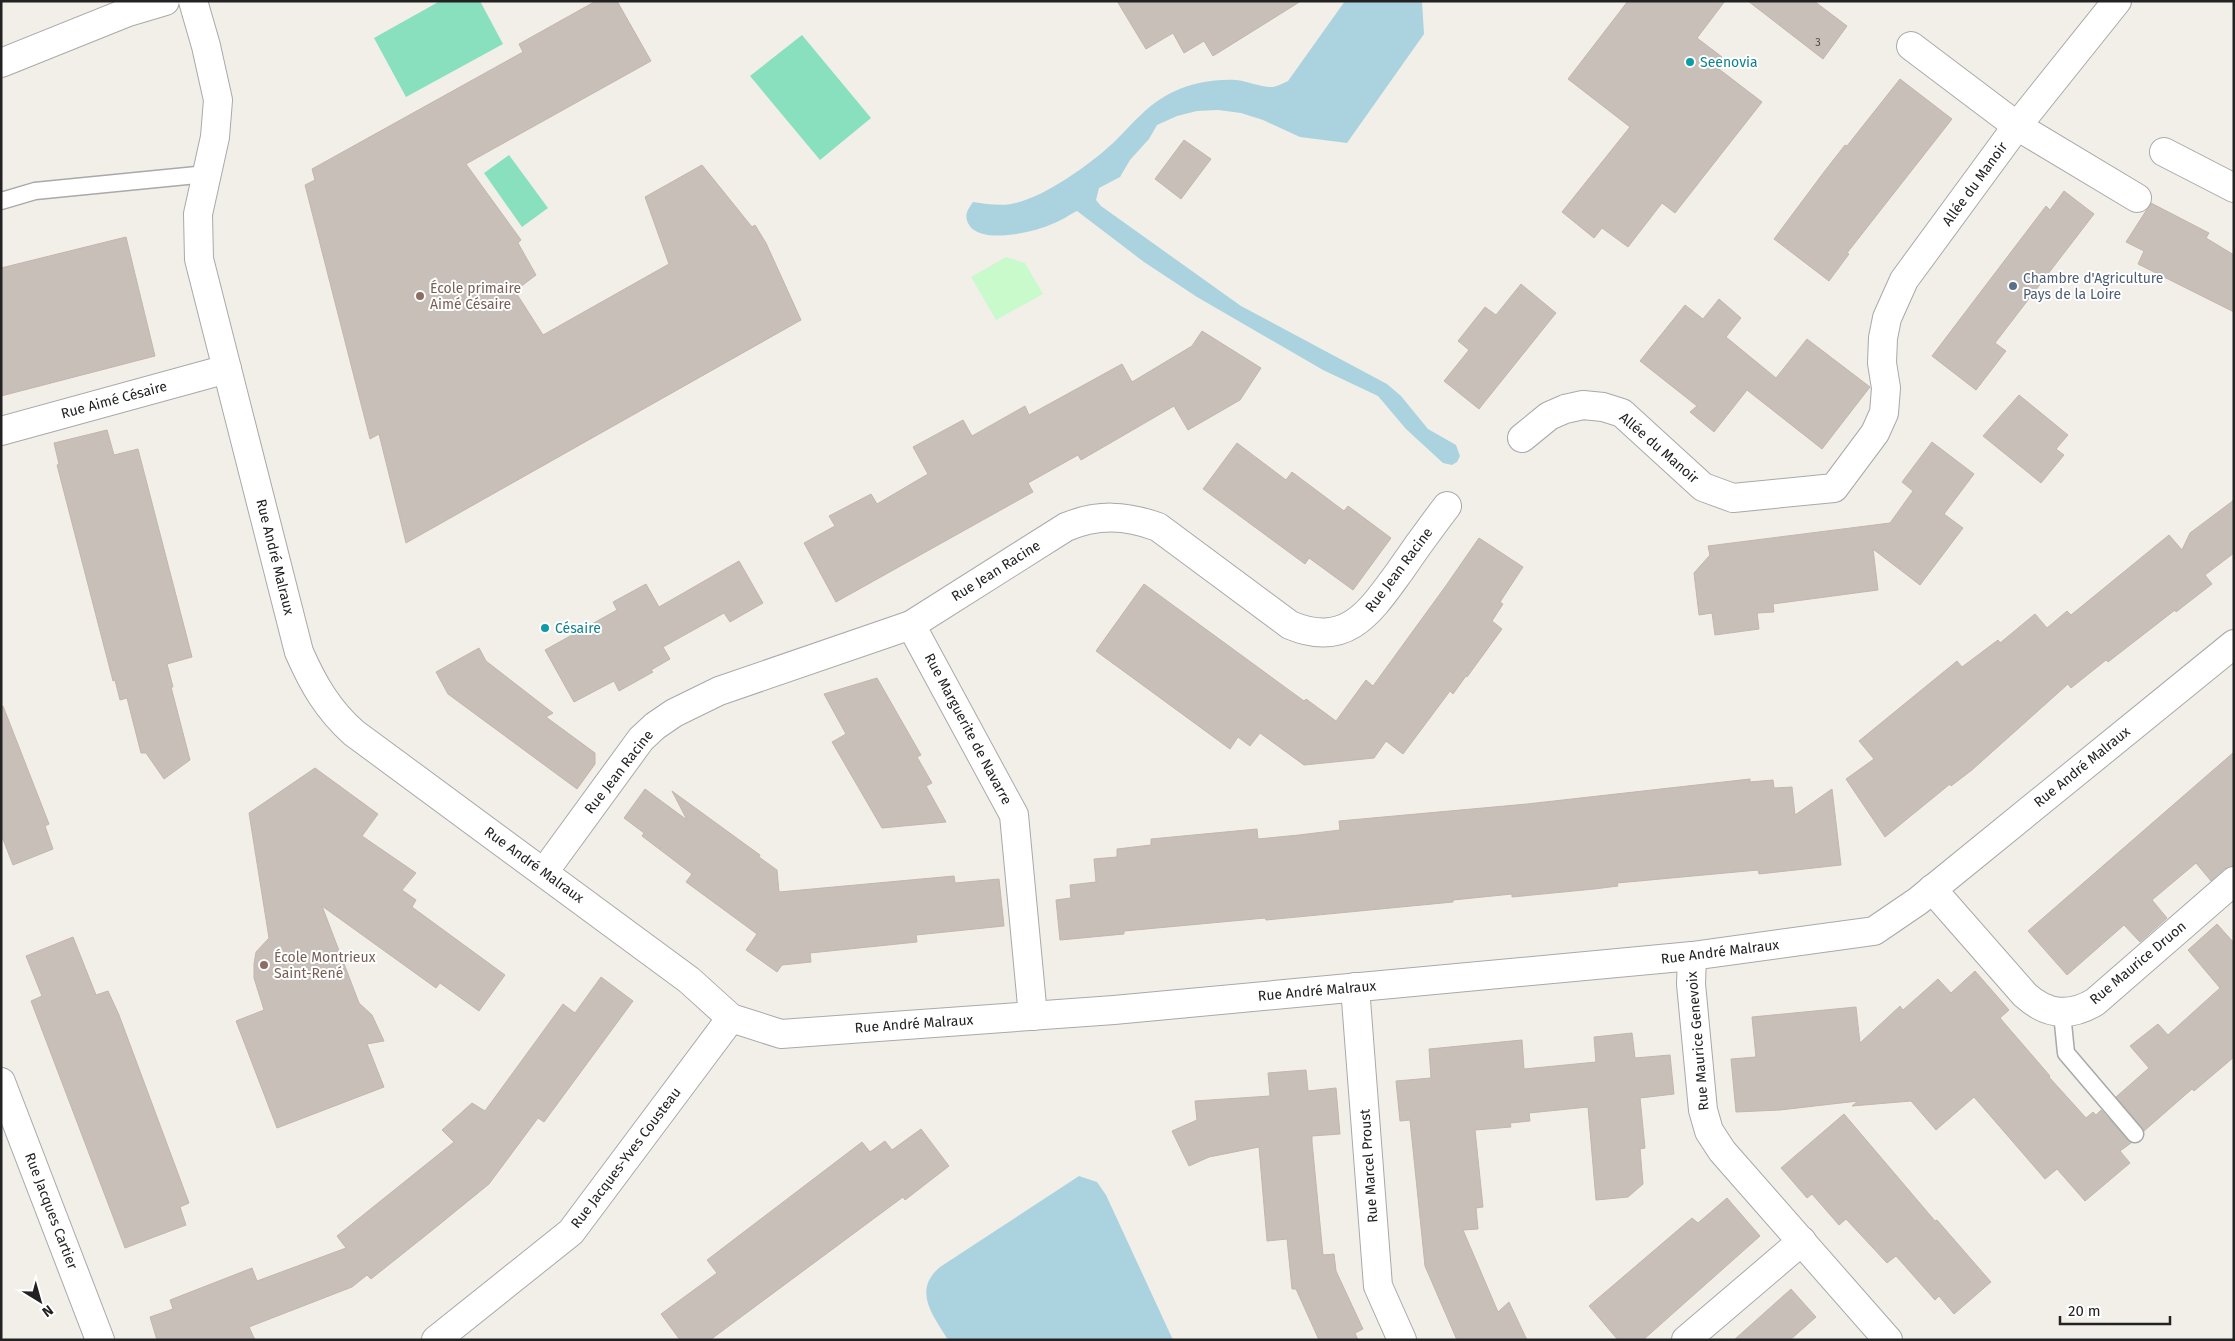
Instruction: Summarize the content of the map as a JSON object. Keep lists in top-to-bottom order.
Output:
{
  "streets": {
    "street": [
      "Allée du Manoir",
      "Rue Aimé Césaire",
      "Rue André Malraux",
      "Rue Jean Racine",
      "Rue Marguerite de Navarre",
      "Rue Maurice Druon",
      "Rue Maurice Genevoix",
      "Rue Jacques-Yves Cousteau",
      "Rue Marcel Proust",
      "Rue Jacques Cartier"
    ]
  },
  "crossings": [
    ["Rue Aimé Césaire", "Rue André Malraux"],
    ["Rue André Malraux", "Rue Jean Racine"],
    ["Rue André Malraux", "Rue Marguerite de Navarre"],
    ["Rue André Malraux", "Rue Maurice Druon"],
    ["Rue André Malraux", "Rue Maurice Genevoix"],
    ["Rue André Malraux", "Rue Jacques-Yves Cousteau"],
    ["Rue André Malraux", "Rue Marcel Proust"],
    ["Rue Jean Racine", "Rue Marguerite de Navarre"]
  ],
  "places": [
    "Seenovia",
    "Chambre d'Agriculture Pays de la Loire",
    "École primaire Aimé Césaire",
    "Césaire",
    "École Montrieux Saint-René"
  ],
  "house_numbers": ["3"],
  "scale_bar": "20 m",
  "north": "bottom right"
}
